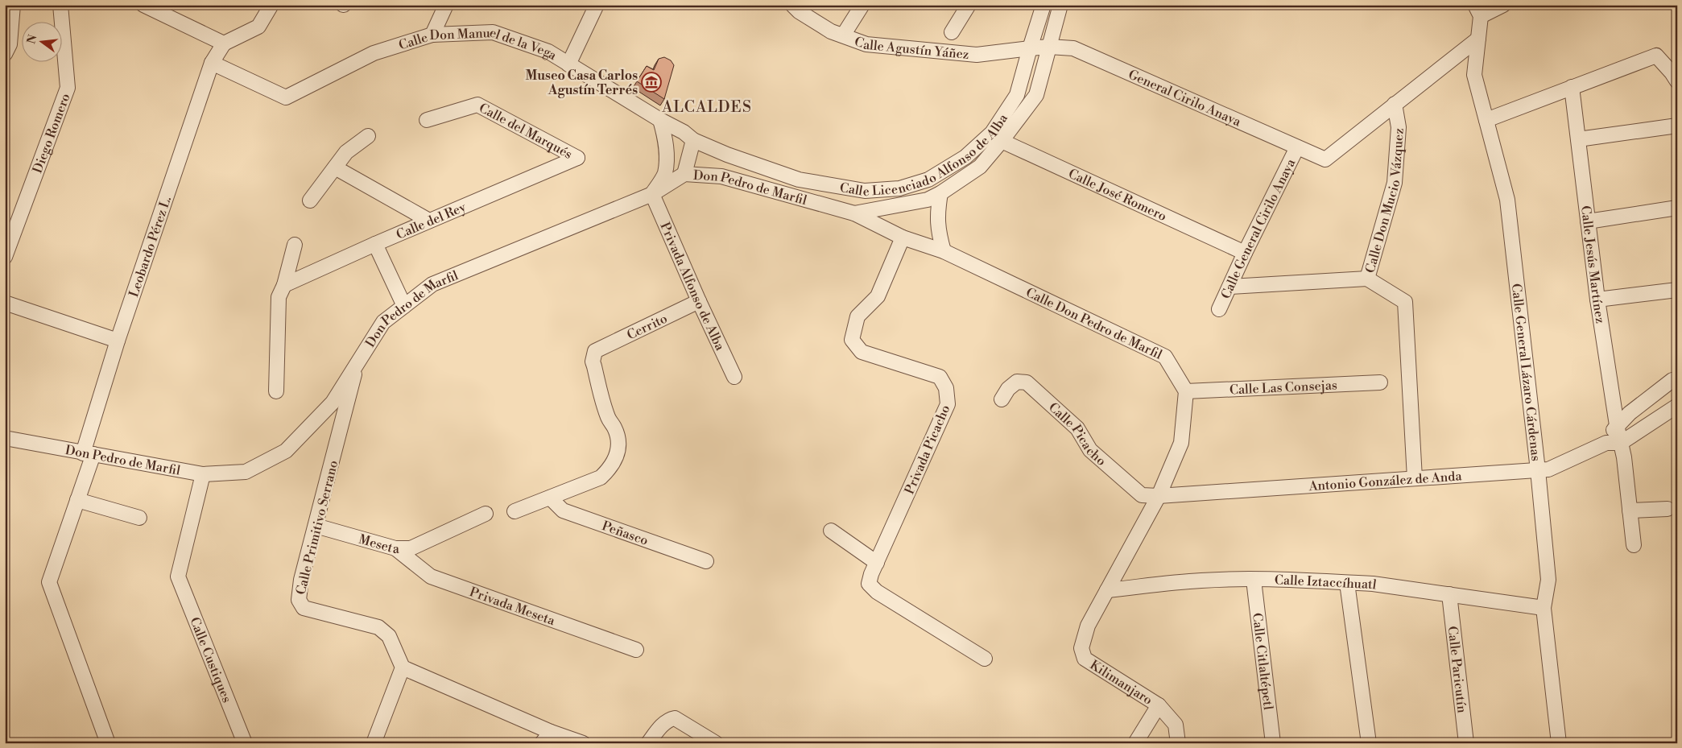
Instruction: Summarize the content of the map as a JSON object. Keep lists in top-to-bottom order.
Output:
{
  "streets": {
    "street": [
      "Calle Agustín Yáñez",
      "Calle Don Manuel de la Vega",
      "General Cirilo Anaya",
      "Calle del Marqués",
      "Diego Romero",
      "Calle Licenciado Alfonso de Alba",
      "Don Pedro de Marfil",
      "Calle José Romero",
      "Calle Don Mucio Vázquez",
      "Calle del Rey",
      "Calle General Cirilo Anaya",
      "Leobardo Pérez L.",
      "Calle Jesús Martínez",
      "Privada Alfonso de Alba",
      "Calle Don Pedro de Marfil",
      "Cerrito",
      "Calle General Lázaro Cárdenas",
      "Calle Las Consejas",
      "Calle Picacho",
      "Privada Picacho",
      "Antonio González de Anda",
      "Calle Primitivo Serrano",
      "Peñasco",
      "Meseta",
      "Calle Iztaccíhuatl",
      "Privada Meseta",
      "Calle Custiques",
      "Calle Citlaltépetl",
      "Calle Paricutín",
      "Kilimanjaro"
    ]
  },
  "crossings": [
    ["Calle Agustín Yáñez", "General Cirilo Anaya"],
    ["Calle Agustín Yáñez", "Calle Licenciado Alfonso de Alba"],
    ["Calle Don Manuel de la Vega", "Calle Licenciado Alfonso de Alba"],
    ["Calle Don Manuel de la Vega", "Leobardo Pérez L."],
    ["General Cirilo Anaya", "Calle Licenciado Alfonso de Alba"],
    ["General Cirilo Anaya", "Calle Don Mucio Vázquez"],
    ["General Cirilo Anaya", "Calle General Cirilo Anaya"],
    ["Calle del Marqués", "Calle del Rey"],
    ["Calle Licenciado Alfonso de Alba", "Don Pedro de Marfil"],
    ["Calle Licenciado Alfonso de Alba", "Calle José Romero"],
    ["Calle Licenciado Alfonso de Alba", "Calle Don Pedro de Marfil"],
    ["Don Pedro de Marfil", "Leobardo Pérez L."],
    ["Don Pedro de Marfil", "Privada Alfonso de Alba"],
    ["Don Pedro de Marfil", "Calle Don Pedro de Marfil"],
    ["Don Pedro de Marfil", "Calle Primitivo Serrano"],
    ["Don Pedro de Marfil", "Calle Custiques"],
    ["Calle José Romero", "Calle General Cirilo Anaya"],
    ["Calle Don Mucio Vázquez", "Antonio González de Anda"],
    ["Calle Jesús Martínez", "Antonio González de Anda"],
    ["Privada Alfonso de Alba", "Cerrito"],
    ["Calle Don Pedro de Marfil", "Calle Las Consejas"],
    ["Calle Don Pedro de Marfil", "Privada Picacho"],
    ["Cerrito", "Peñasco"],
    ["Calle General Lázaro Cárdenas", "Antonio González de Anda"],
    ["Calle General Lázaro Cárdenas", "Calle Iztaccíhuatl"],
    ["Calle Picacho", "Antonio González de Anda"],
    ["Calle Primitivo Serrano", "Meseta"],
    ["Meseta", "Privada Meseta"],
    ["Calle Iztaccíhuatl", "Calle Citlaltépetl"],
    ["Calle Iztaccíhuatl", "Calle Paricutín"],
    ["Calle Iztaccíhuatl", "Kilimanjaro"]
  ],
  "districts": ["ALCALDES"],
  "places": {
    "museum": ["Museo Casa Carlos Agustín Terrés"]
  },
  "north": "left"
}
